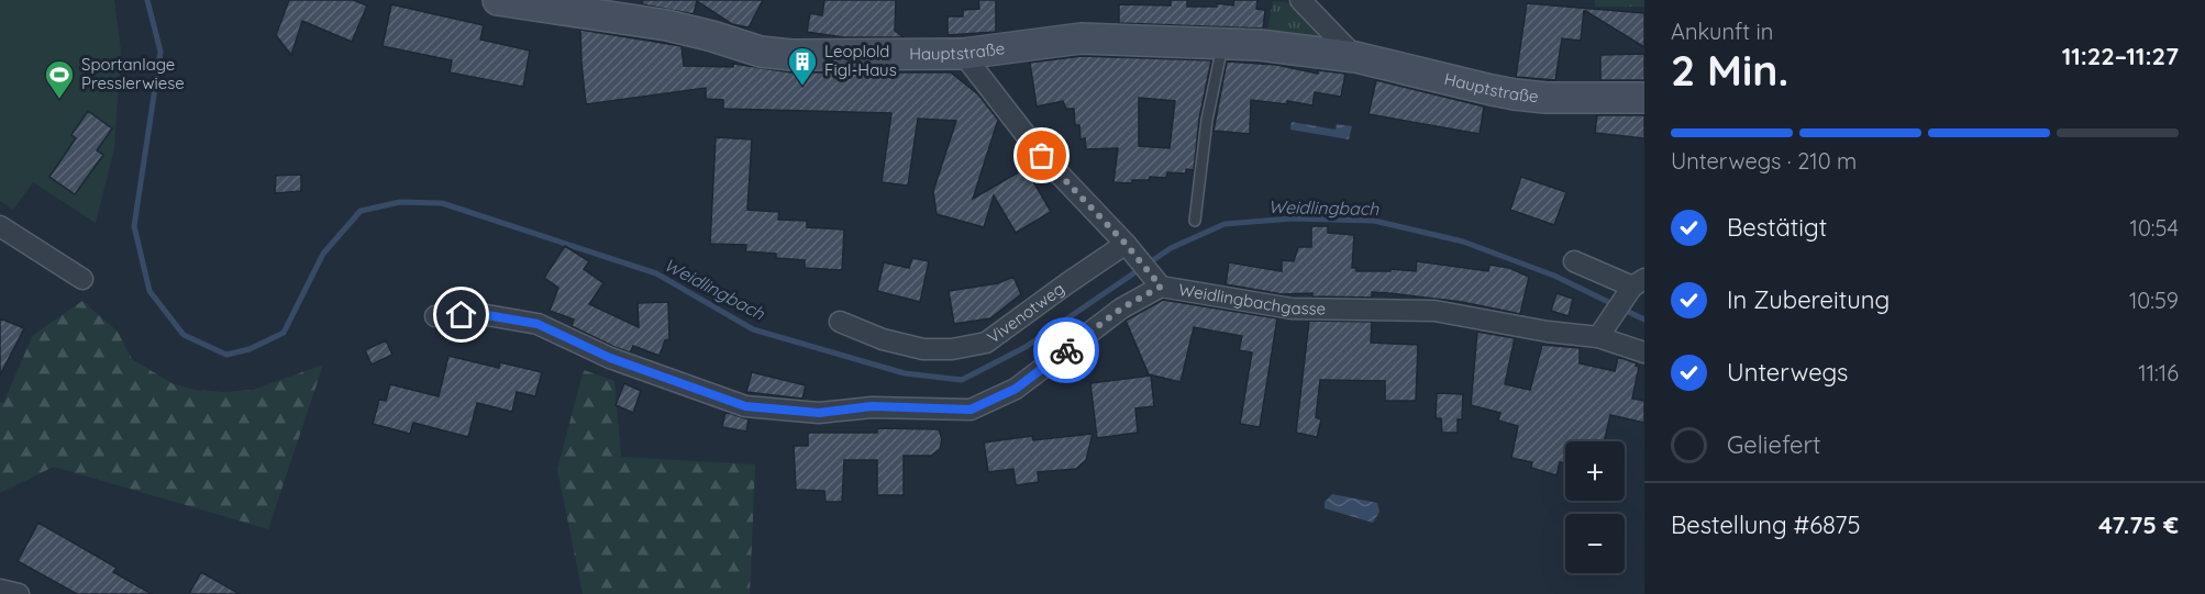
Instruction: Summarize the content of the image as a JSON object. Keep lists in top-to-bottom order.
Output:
{
  "streets": {
    "main road": ["Hauptstraße"],
    "street": ["Weidlingbachgasse", "Vivenotweg"]
  },
  "water": ["Weidlingbach"],
  "places": {
    "building": ["Leoplold Figl-Haus"],
    "sports": ["Sportanlage Presslerwiese"]
  },
  "page": {
    "heading": ["2 Min.", "Ankunft in", "11:22–11:27"],
    "panel": ["Bestellung #6875", "47.75 €"],
    "bar": "Unterwegs · 210 m",
    "list": [
      ["Bestätigt", "10:54"],
      ["In Zubereitung", "10:59"],
      ["Unterwegs", "11:16"],
      "Geliefert"
    ],
    "map_buttons": ["+", "−"]
  }
}
